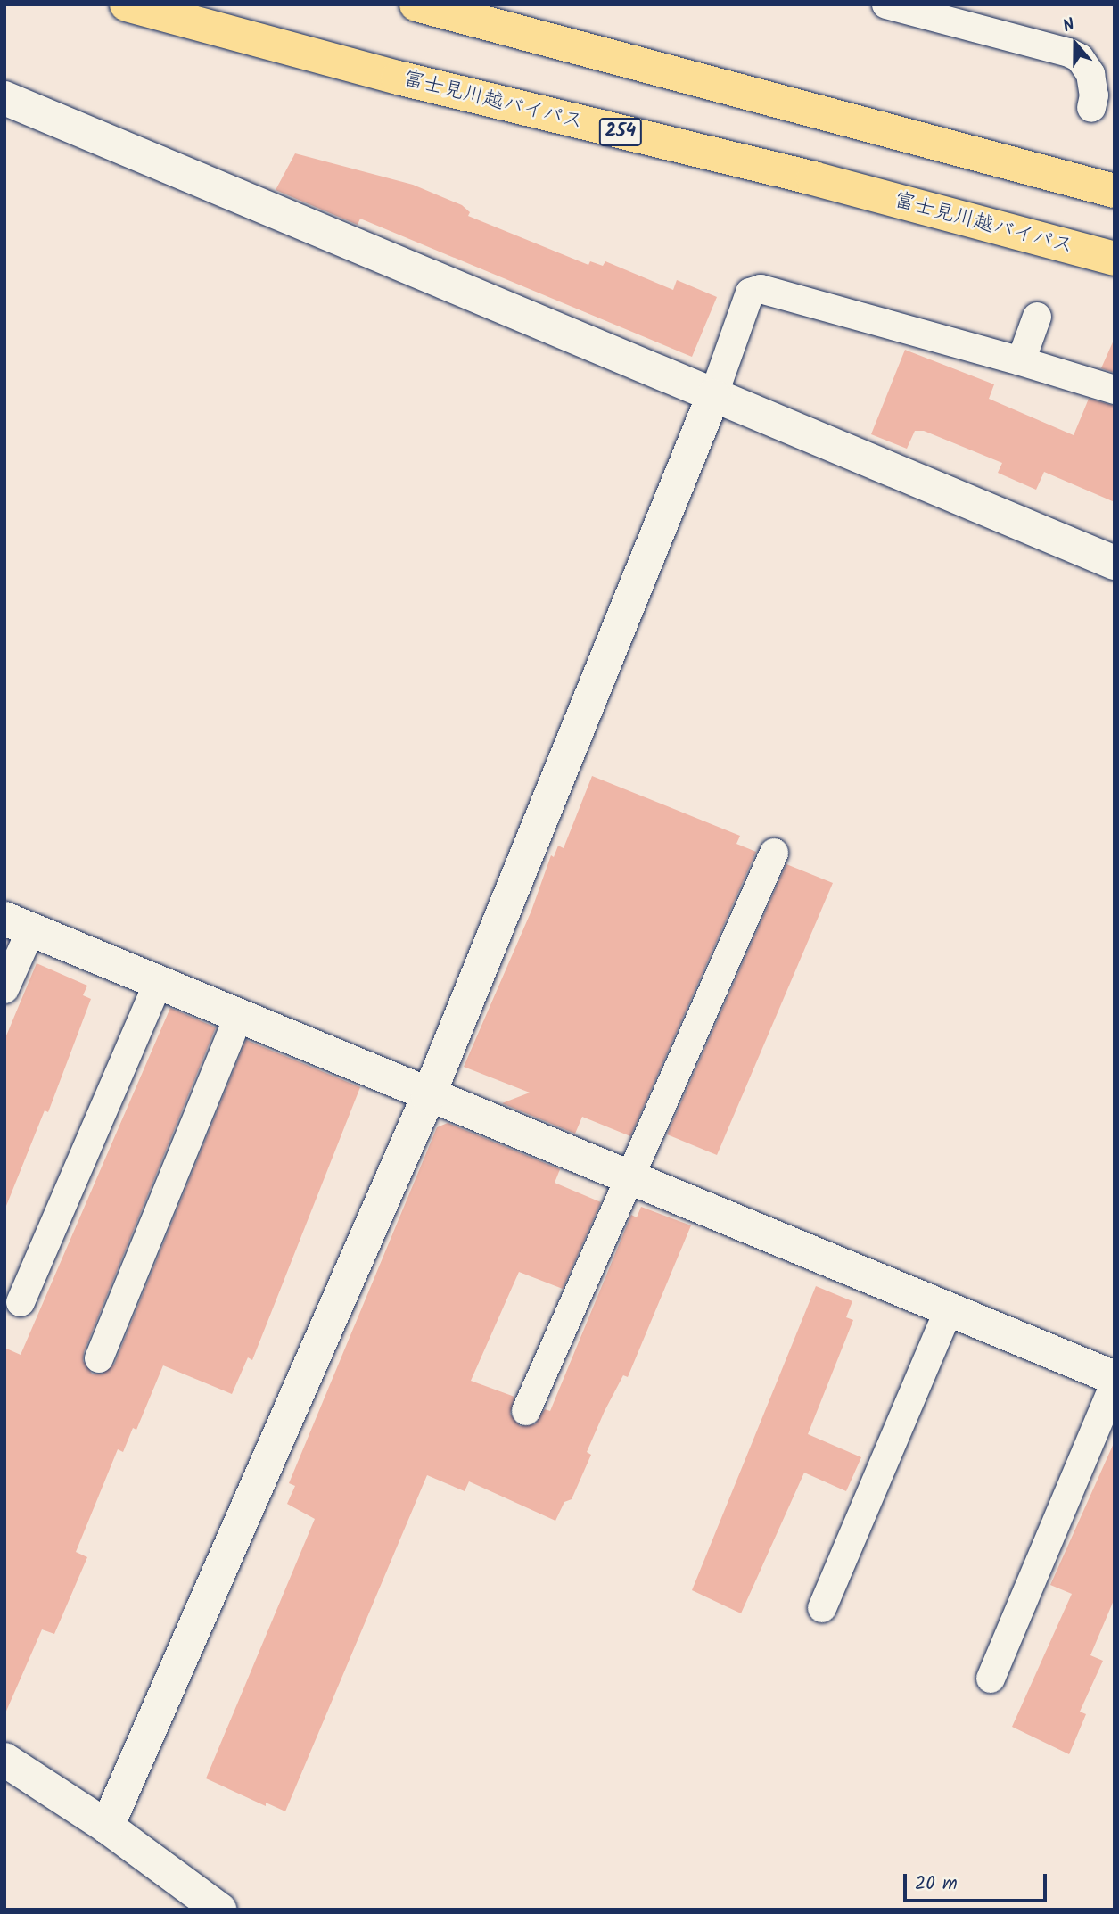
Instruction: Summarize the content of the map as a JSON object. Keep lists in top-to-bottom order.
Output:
{
  "streets": {
    "highway": ["富士見川越バイパス", "254"]
  },
  "scale_bar": "20 m",
  "north": "top"
}
